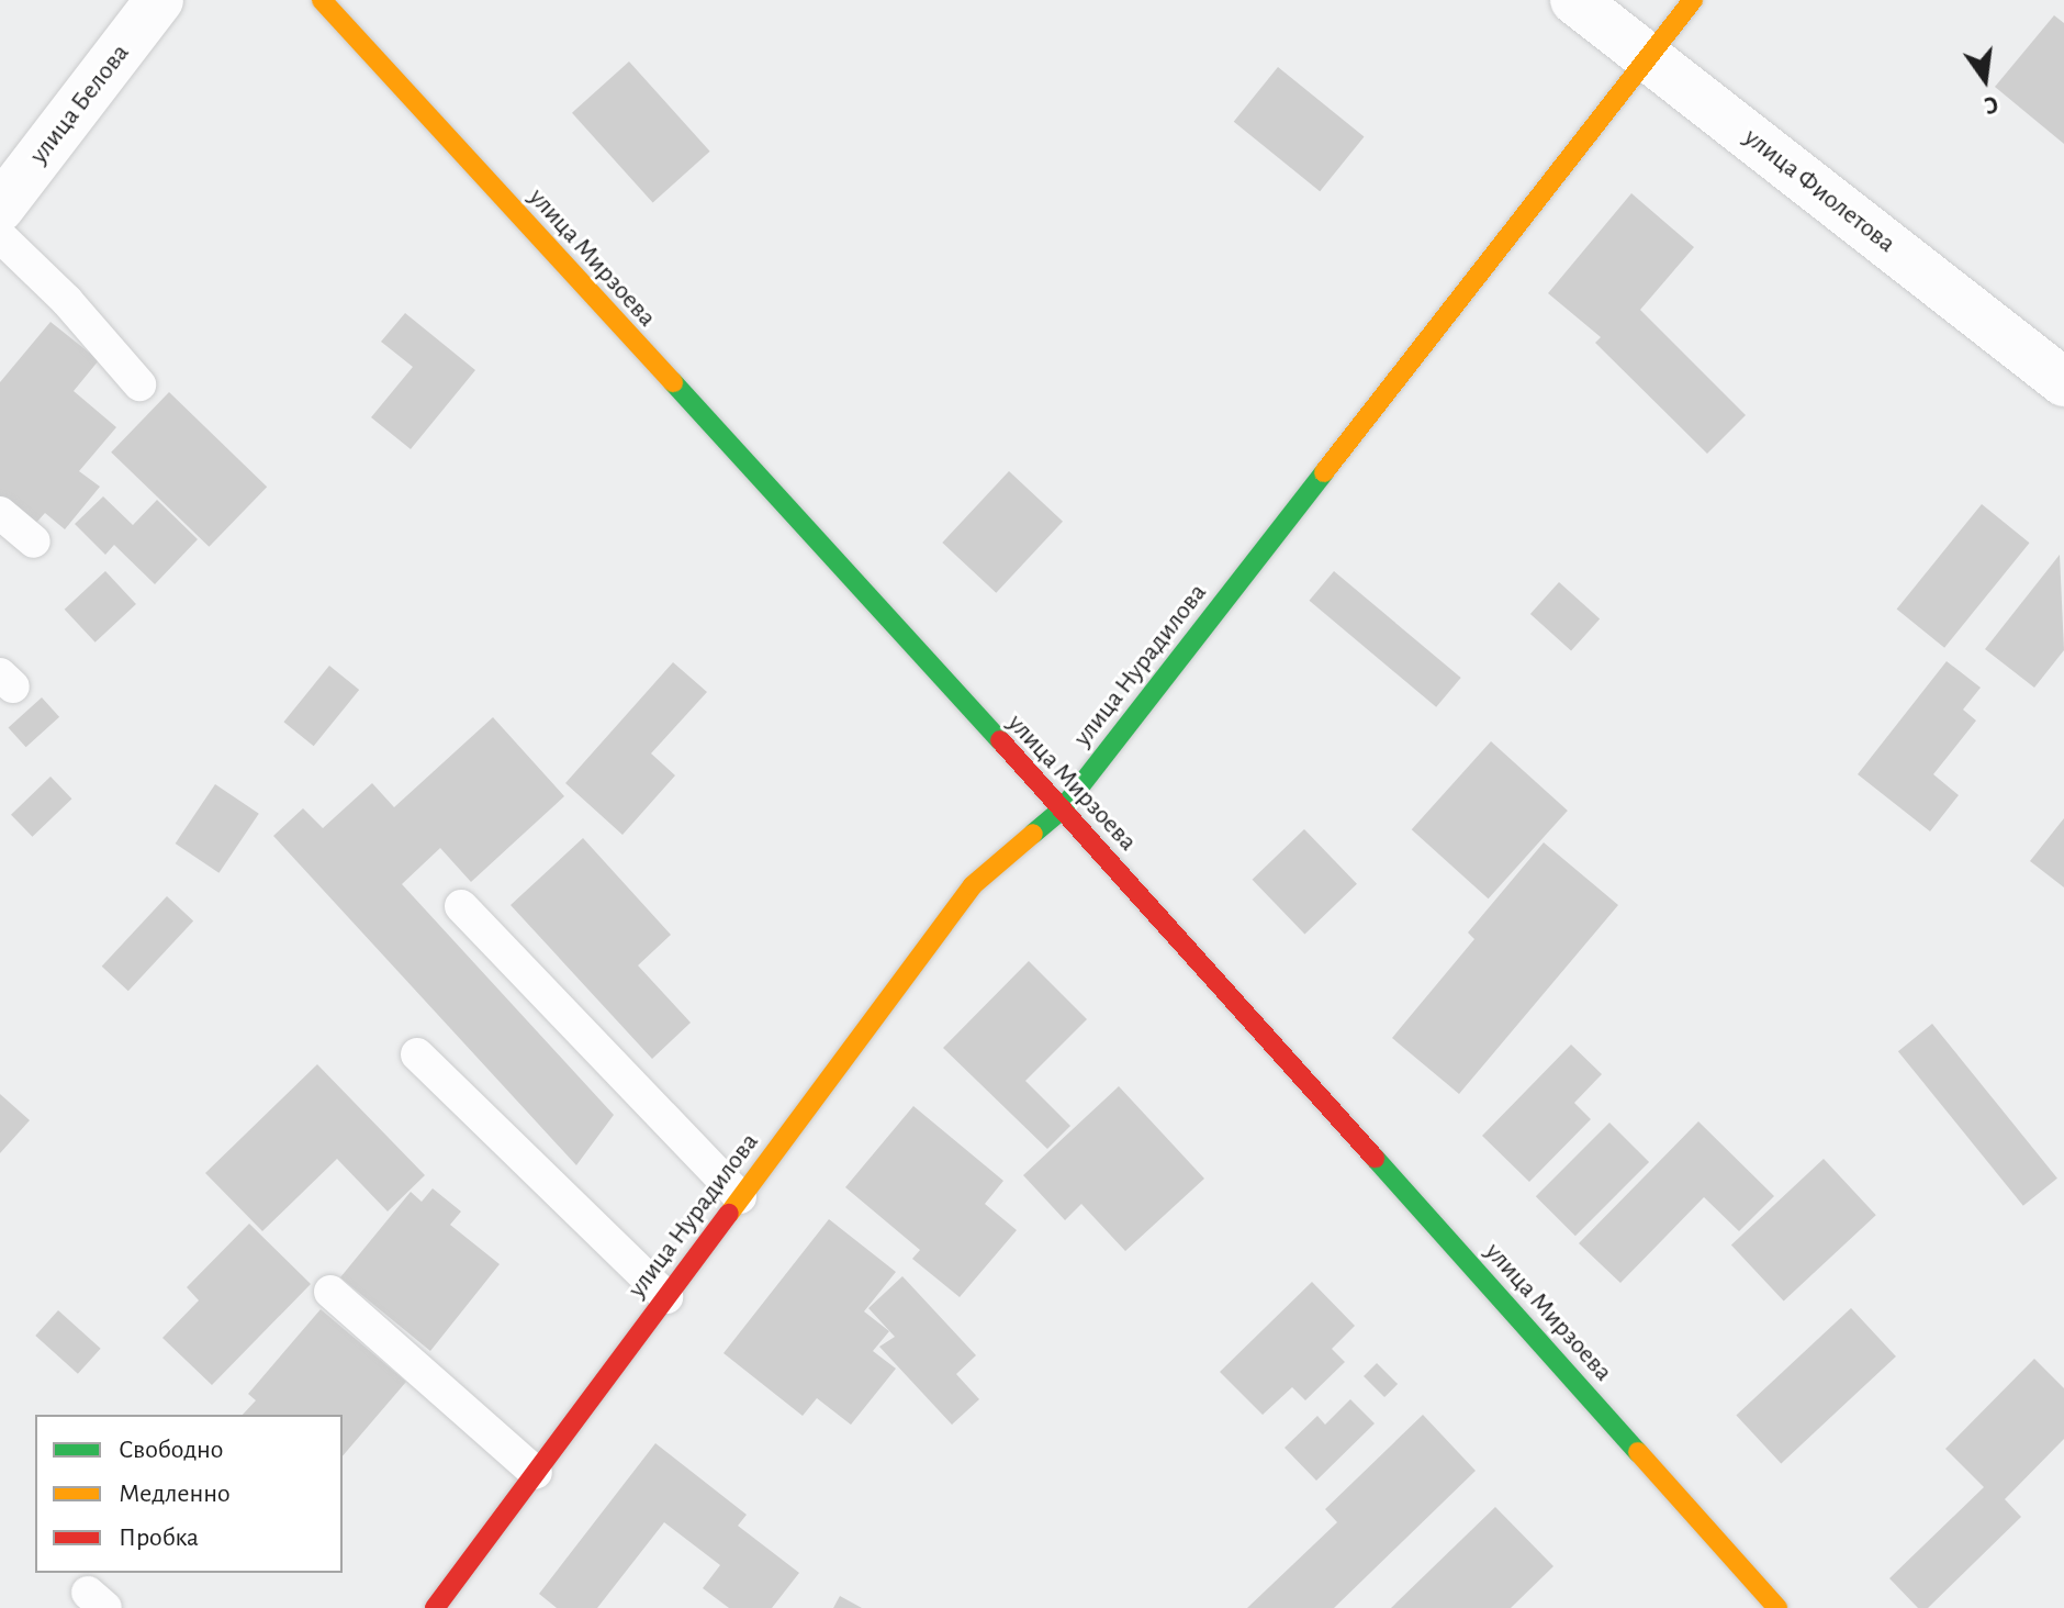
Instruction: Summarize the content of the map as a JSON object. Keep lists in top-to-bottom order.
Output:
{
  "streets": {
    "street": [
      "улица Белова",
      "улица Фиолетова",
      "улица Мирзоева",
      "улица Нурадилова"
    ]
  },
  "crossings": [
    ["улица Фиолетова", "улица Нурадилова"],
    ["улица Мирзоева", "улица Нурадилова"]
  ],
  "legend": ["Свободно", "Медленно", "Пробка"],
  "north": "bottom"
}
